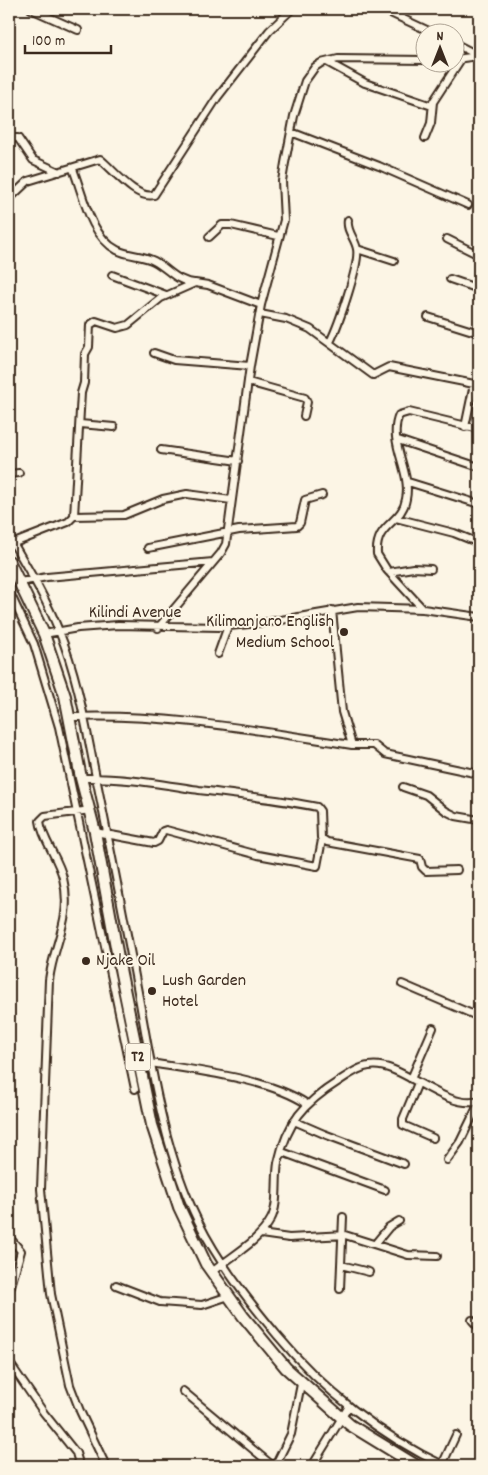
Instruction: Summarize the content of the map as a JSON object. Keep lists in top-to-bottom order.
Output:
{
  "streets": {
    "highway": ["T2"],
    "street": ["Kilindi Avenue"]
  },
  "crossings": [
    ["Kilindi Avenue", "T2"]
  ],
  "places": ["Kilimanjaro English Medium School", "Njake Oil", "Lush Garden Hotel"],
  "scale_bar": "100 m",
  "north": "top"
}
